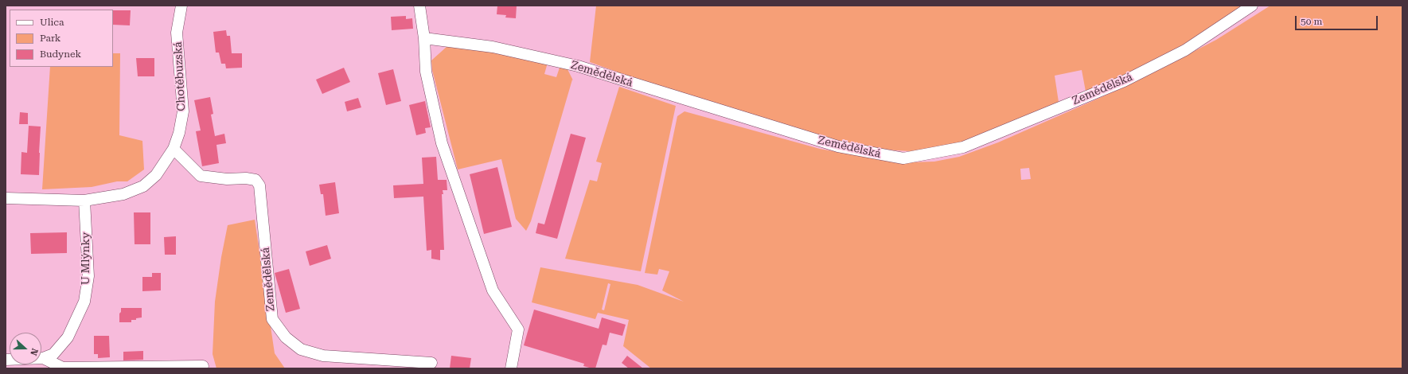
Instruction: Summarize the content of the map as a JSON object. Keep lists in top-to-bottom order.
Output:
{
  "streets": {
    "street": ["Zemědělská", "Chotěbuzská", "U Mlýnky"]
  },
  "crossings": [
    ["Zemědělská", "Chotěbuzská"],
    ["Chotěbuzská", "U Mlýnky"]
  ],
  "legend": ["Ulica", "Park", "Budynek"],
  "scale_bar": "50 m",
  "north": "right"
}
